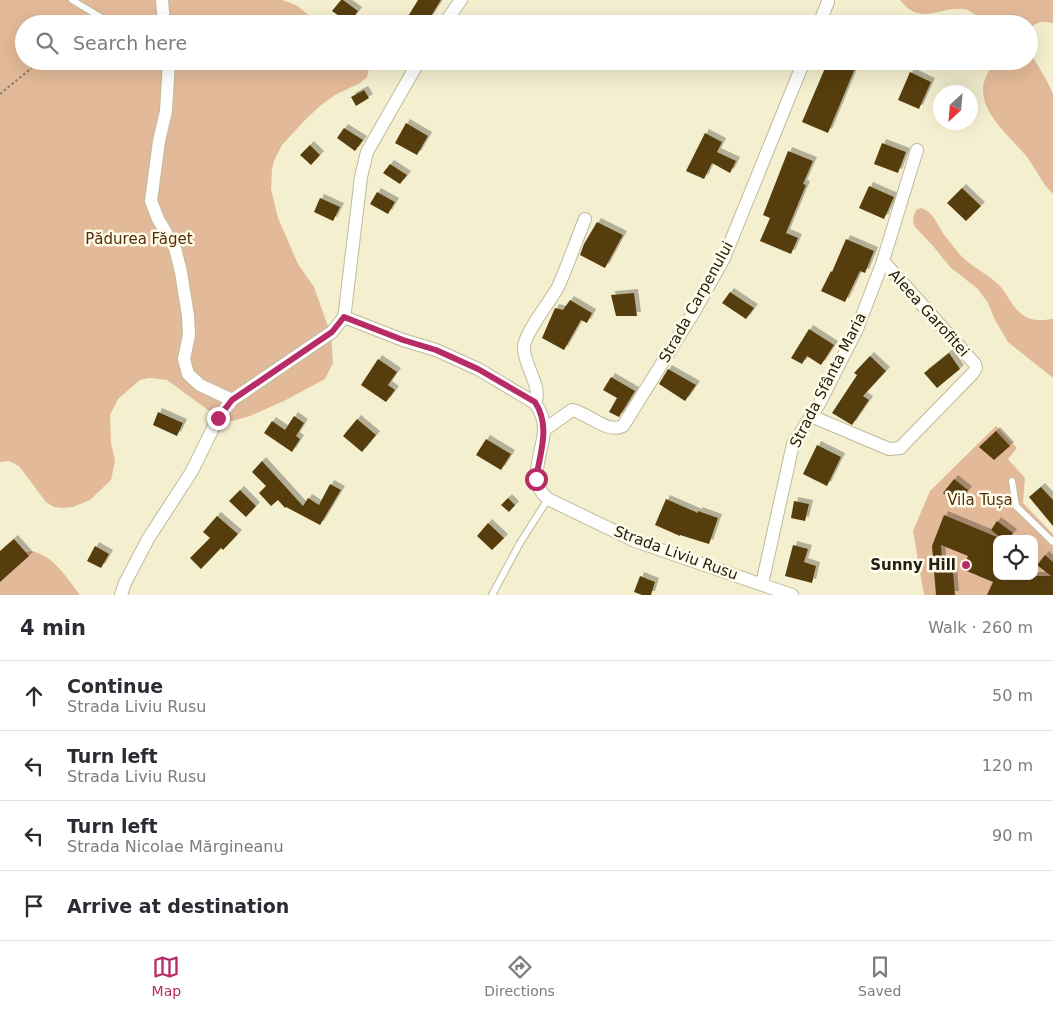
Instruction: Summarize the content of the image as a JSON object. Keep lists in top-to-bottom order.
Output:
{
  "streets": {
    "street": [
      "Strada Carpenului",
      "Aleea Garofitei",
      "Strada Sfânta Maria",
      "Strada Liviu Rusu"
    ]
  },
  "crossings": [
    ["Aleea Garofitei", "Strada Sfânta Maria"],
    ["Strada Sfânta Maria", "Strada Liviu Rusu"]
  ],
  "parks": ["Pădurea Făget", "Vila Tușa"],
  "places": ["Sunny Hill"],
  "north": "bottom left",
  "page": {
    "search": "Search here",
    "heading": ["4 min", "Walk · 260 m"],
    "list": [
      ["Continue", "Strada Liviu Rusu", "50 m"],
      ["Turn left", "Strada Liviu Rusu", "120 m"],
      ["Turn left", "Strada Nicolae Mărgineanu", "90 m"],
      "Arrive at destination"
    ],
    "nav": ["Map", "Directions", "Saved"]
  }
}
